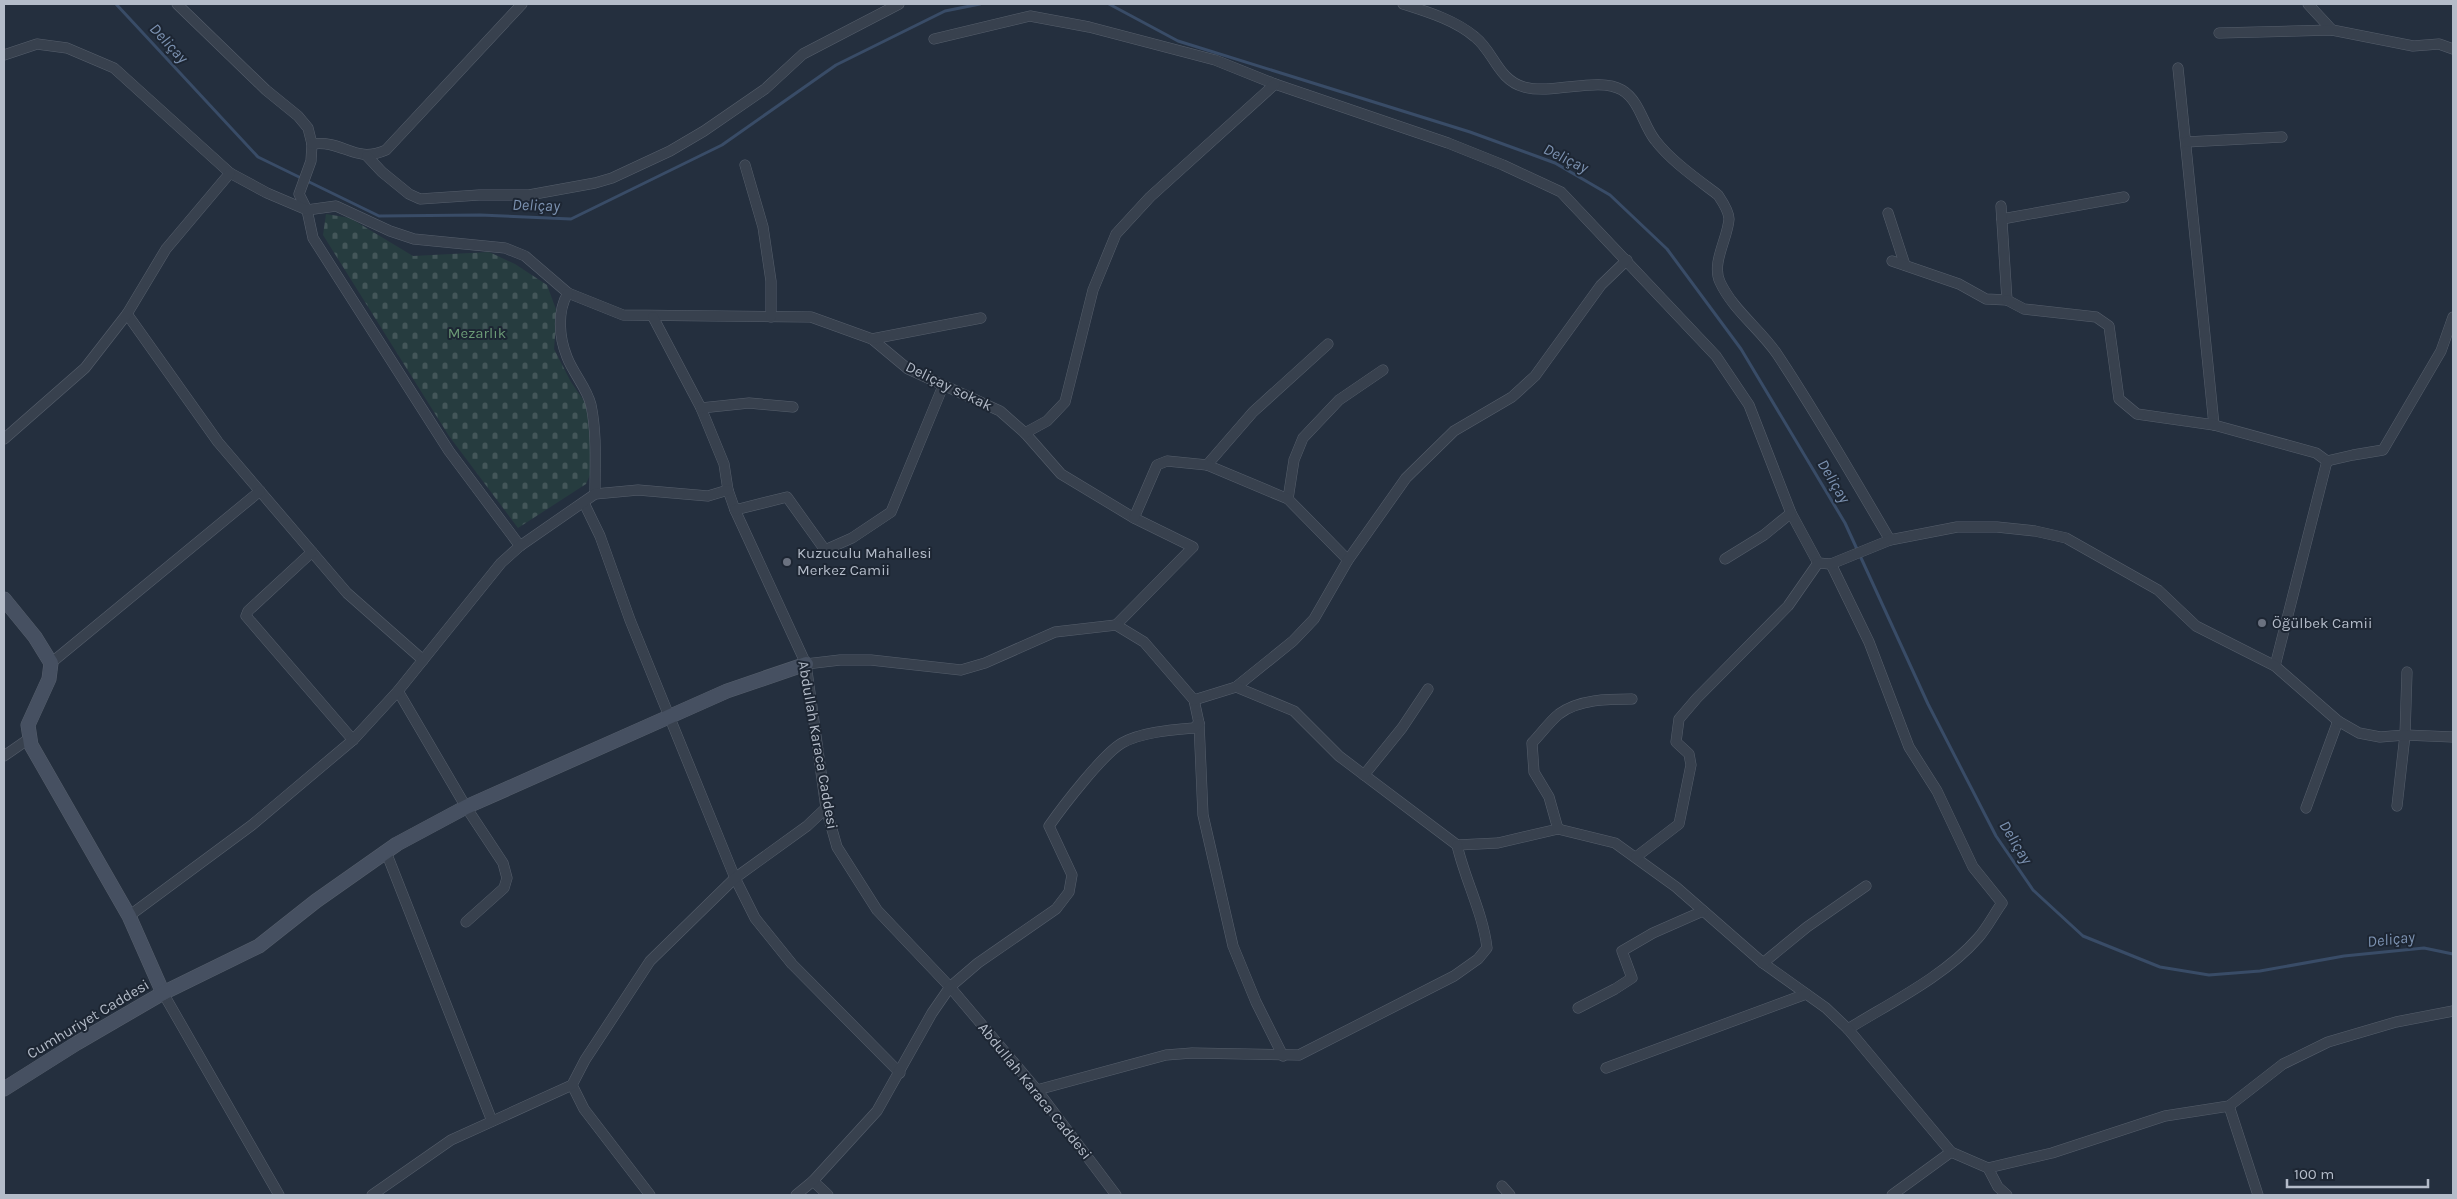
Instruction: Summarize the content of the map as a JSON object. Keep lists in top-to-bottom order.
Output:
{
  "streets": {
    "street": ["Deliçay sokak", "Abdullah Karaca Caddesi", "Cumhuriyet Caddesi"]
  },
  "crossings": [
    ["Deliçay sokak", "Abdullah Karaca Caddesi"],
    ["Abdullah Karaca Caddesi", "Cumhuriyet Caddesi"]
  ],
  "water": ["Deliçay"],
  "parks": ["Mezarlık"],
  "places": ["Kuzuculu Mahallesi Merkez Camii", "Öğülbek Camii"],
  "scale_bar": "100 m"
}
